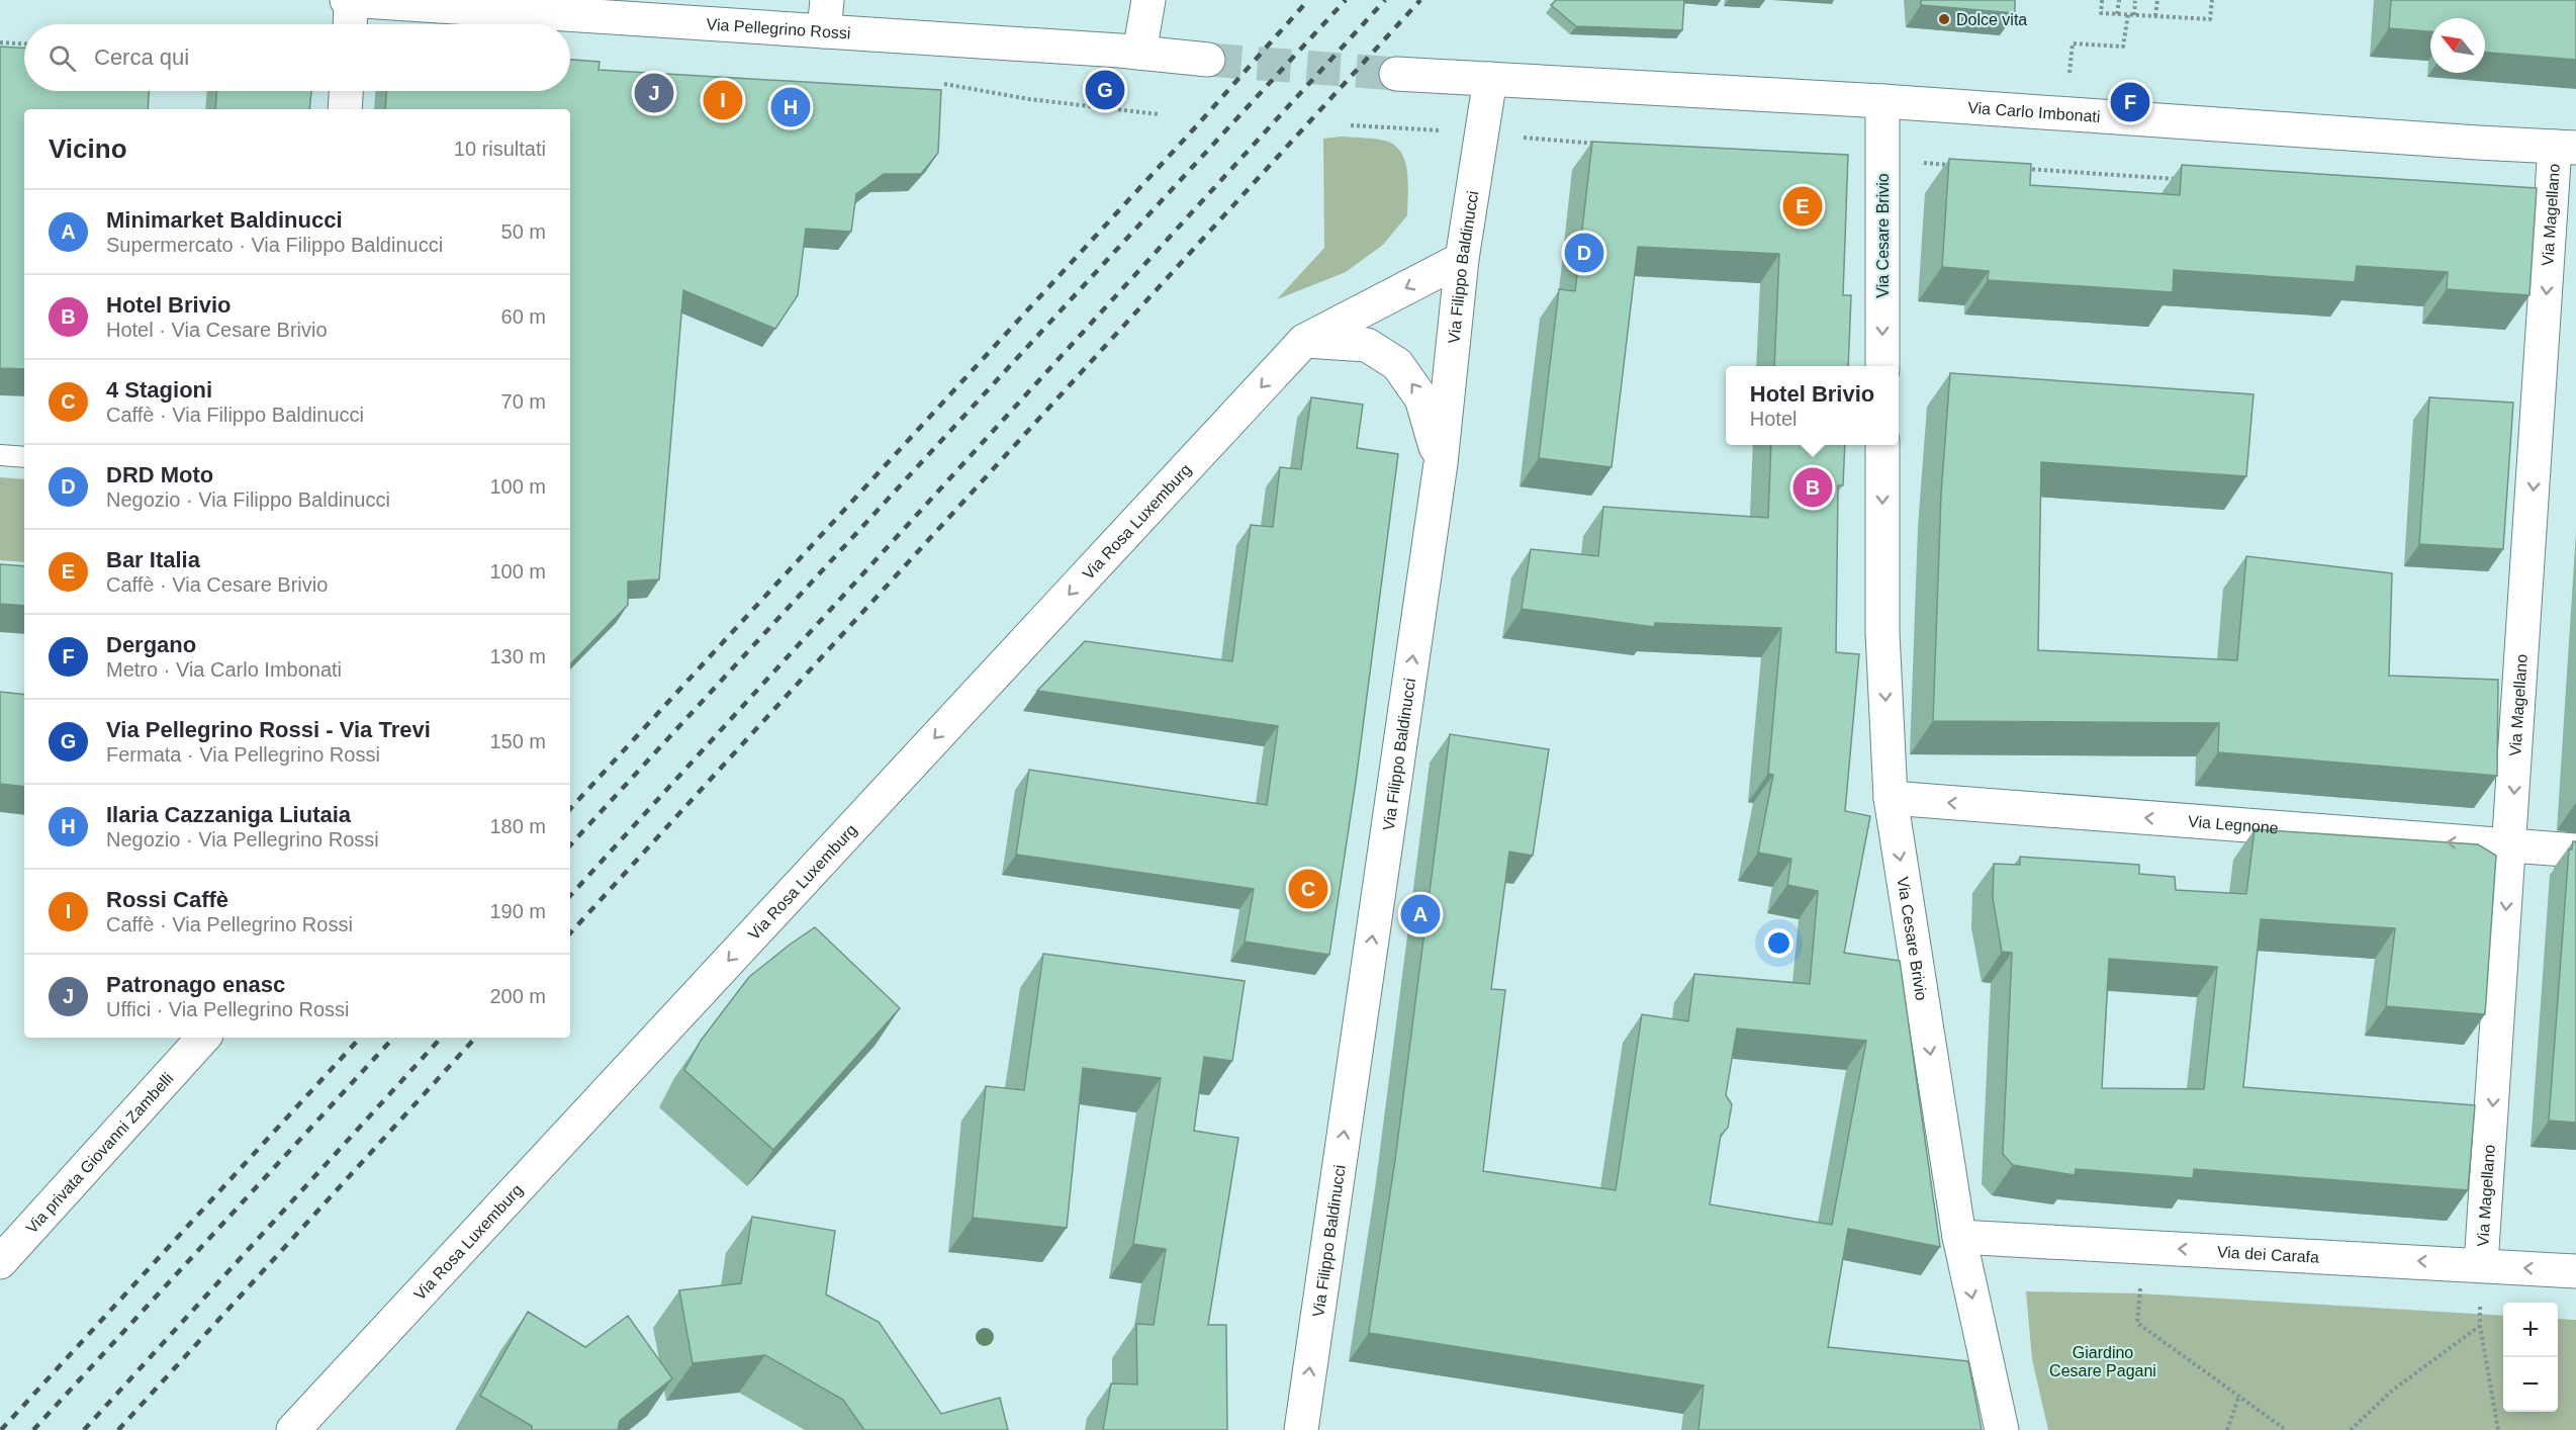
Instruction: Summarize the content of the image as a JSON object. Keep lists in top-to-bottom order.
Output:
{
  "streets": {
    "street": [
      "Via Pellegrino Rossi",
      "Via Carlo Imbonati",
      "Via Magellano",
      "Via Cesare Brivio",
      "Via Filippo Baldinucci",
      "Via Rosa Luxemburg",
      "Via Legnone",
      "Via privata Giovanni Zambelli",
      "Via dei Carafa"
    ]
  },
  "crossings": [
    ["Via Carlo Imbonati", "Via Magellano"],
    ["Via Carlo Imbonati", "Via Cesare Brivio"],
    ["Via Carlo Imbonati", "Via Filippo Baldinucci"],
    ["Via Magellano", "Via Legnone"],
    ["Via Magellano", "Via dei Carafa"],
    ["Via Cesare Brivio", "Via Legnone"],
    ["Via Cesare Brivio", "Via dei Carafa"],
    ["Via Filippo Baldinucci", "Via Rosa Luxemburg"]
  ],
  "one_way": [
    "Via Magellano",
    "Via Cesare Brivio",
    "Via Filippo Baldinucci",
    "Via Rosa Luxemburg",
    "Via Legnone",
    "Via dei Carafa"
  ],
  "parks": ["Giardino Cesare Pagani"],
  "places": ["Dolce vita"],
  "north": "top left",
  "page": {
    "search": "Cerca qui",
    "pins": [
      "G",
      "J",
      "I",
      "F",
      "H",
      "E",
      "D",
      "B",
      "C",
      "A"
    ],
    "heading": ["Vicino", "10 risultati"],
    "list": [
      {
        "mark": "A",
        "name": "Minimarket Baldinucci",
        "note": "Supermercato · Via Filippo Baldinucci",
        "value": "50 m"
      },
      {
        "mark": "B",
        "name": "Hotel Brivio",
        "note": "Hotel · Via Cesare Brivio",
        "value": "60 m"
      },
      {
        "mark": "C",
        "name": "4 Stagioni",
        "note": "Caffè · Via Filippo Baldinucci",
        "value": "70 m"
      },
      {
        "mark": "D",
        "name": "DRD Moto",
        "note": "Negozio · Via Filippo Baldinucci",
        "value": "100 m"
      },
      {
        "mark": "E",
        "name": "Bar Italia",
        "note": "Caffè · Via Cesare Brivio",
        "value": "100 m"
      },
      {
        "mark": "F",
        "name": "Dergano",
        "note": "Metro · Via Carlo Imbonati",
        "value": "130 m"
      },
      {
        "mark": "G",
        "name": "Via Pellegrino Rossi - Via Trevi",
        "note": "Fermata · Via Pellegrino Rossi",
        "value": "150 m"
      },
      {
        "mark": "H",
        "name": "Ilaria Cazzaniga Liutaia",
        "note": "Negozio · Via Pellegrino Rossi",
        "value": "180 m"
      },
      {
        "mark": "I",
        "name": "Rossi Caffè",
        "note": "Caffè · Via Pellegrino Rossi",
        "value": "190 m"
      },
      {
        "mark": "J",
        "name": "Patronago enasc",
        "note": "Uffici · Via Pellegrino Rossi",
        "value": "200 m"
      }
    ],
    "popup": ["Hotel Brivio", "Hotel"],
    "map_buttons": ["+", "−"]
  }
}
